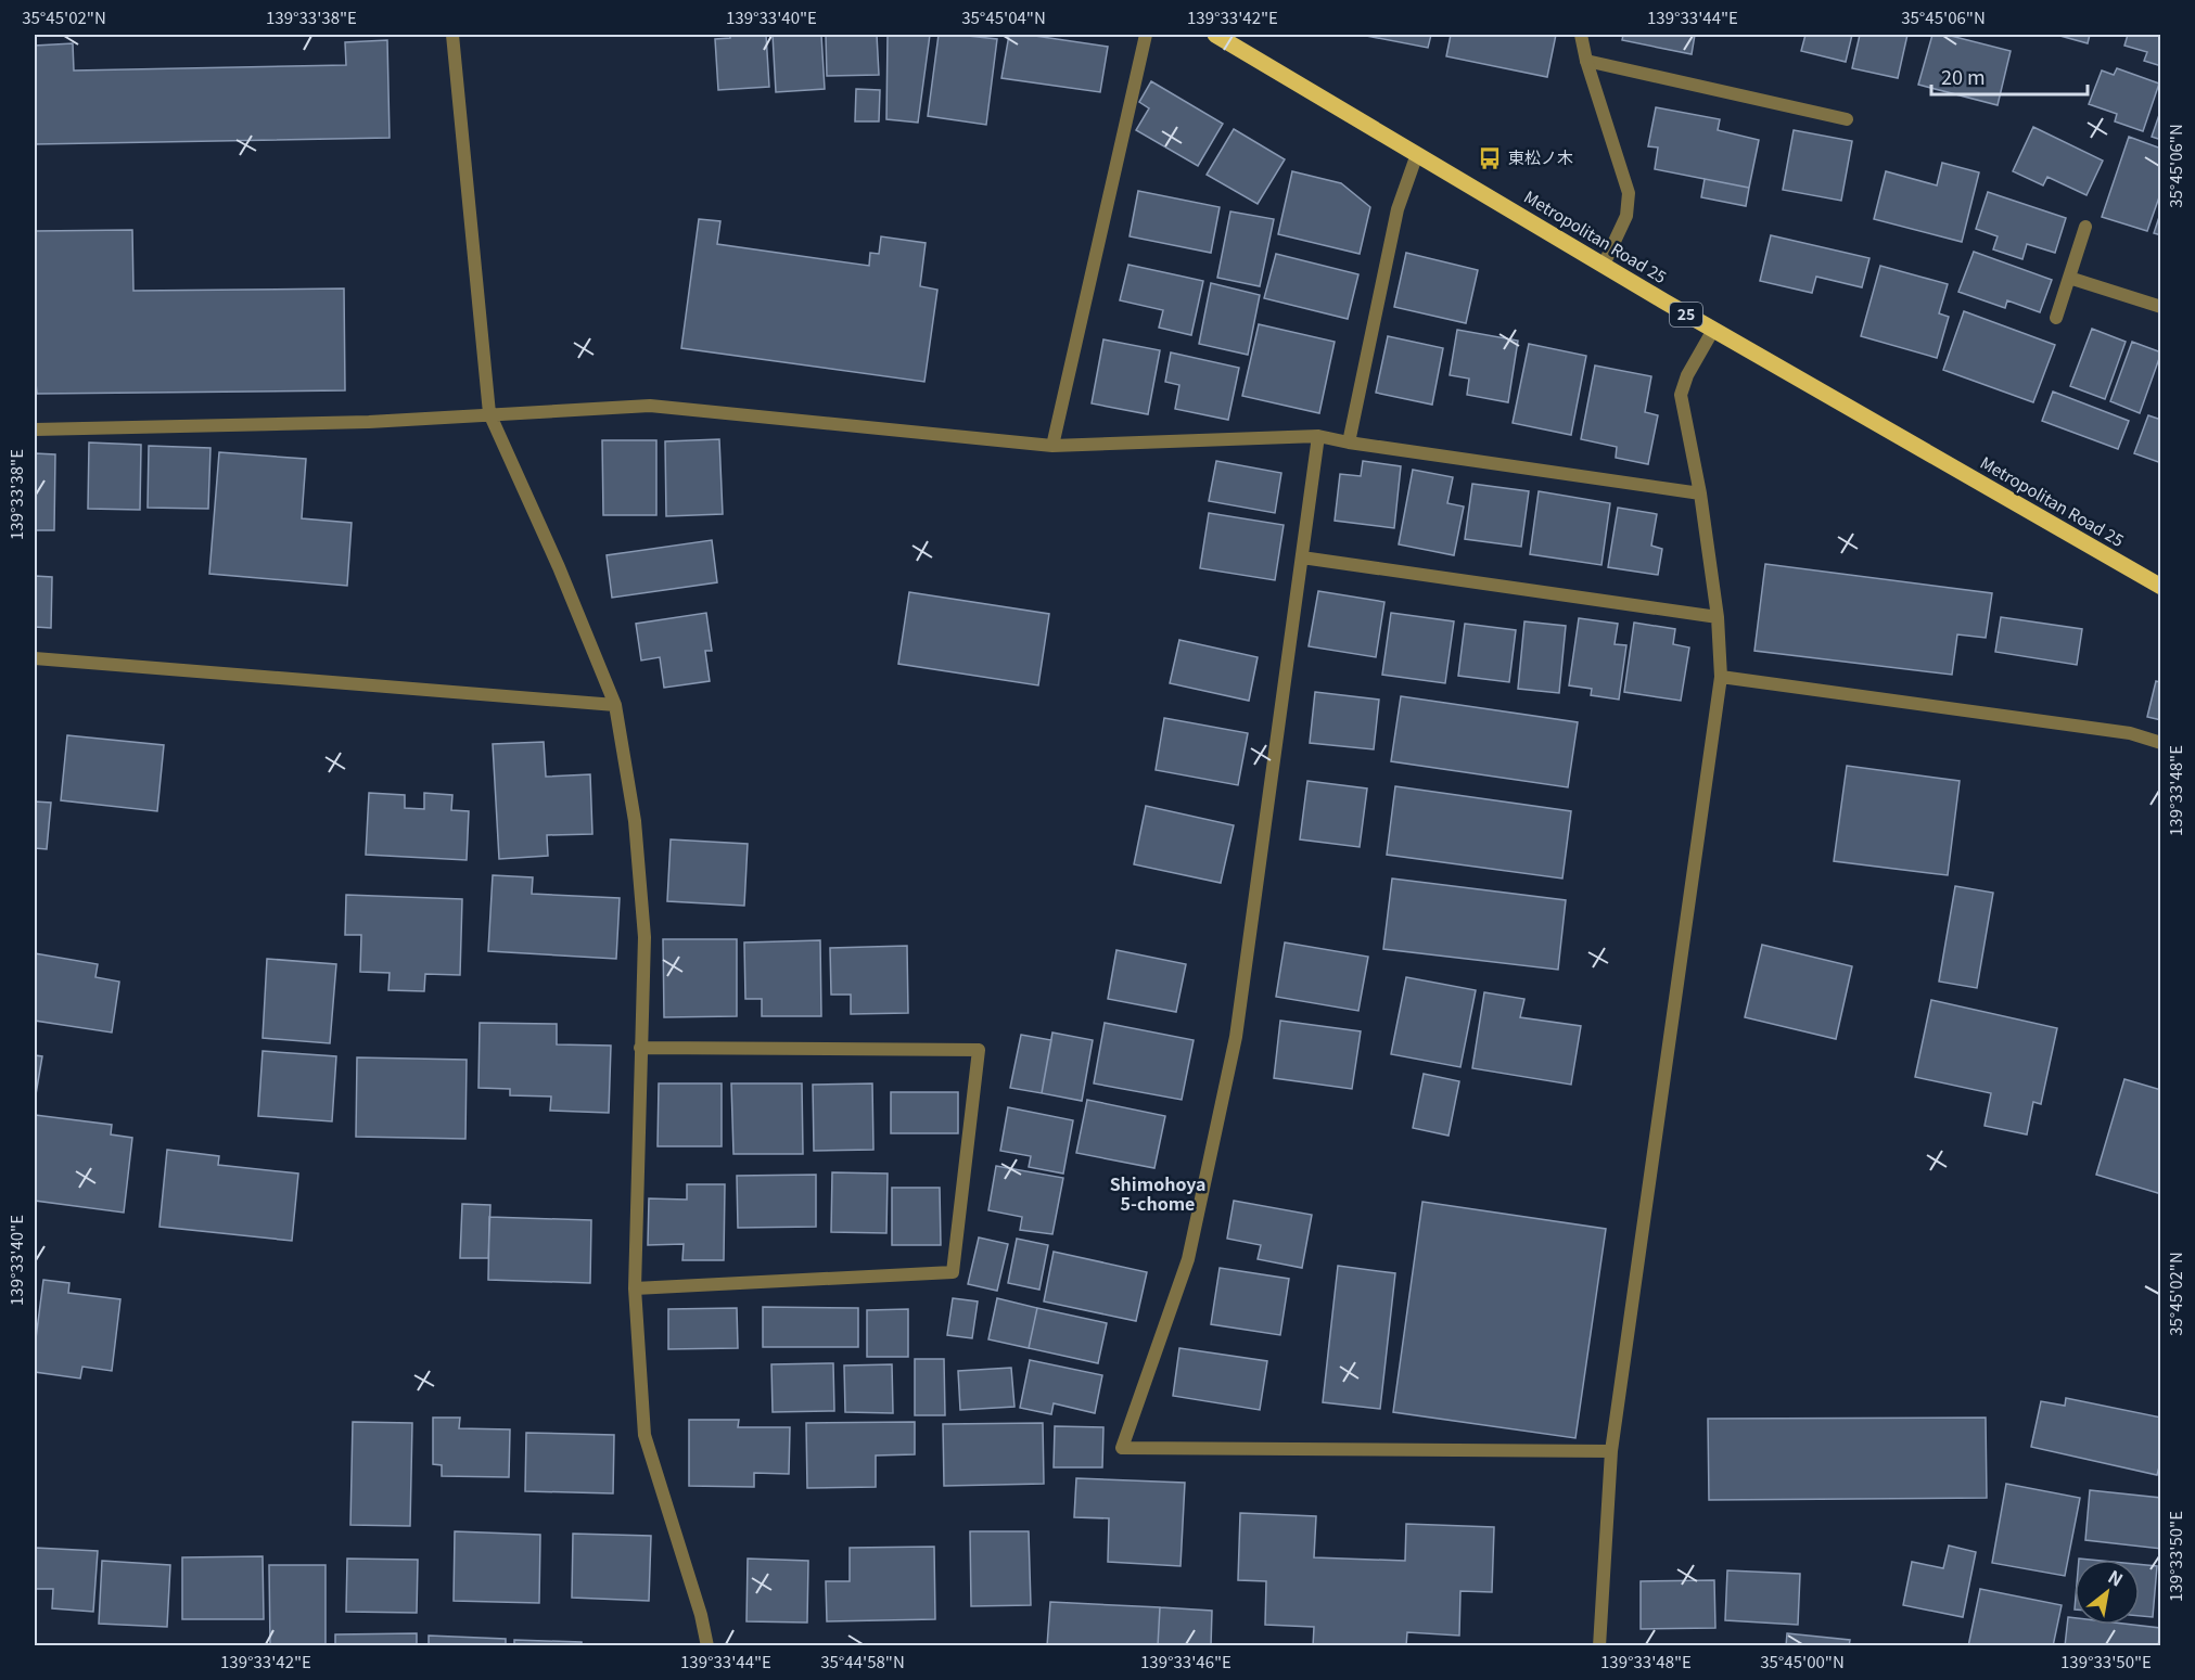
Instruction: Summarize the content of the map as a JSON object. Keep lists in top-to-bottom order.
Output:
{
  "streets": {
    "main road": ["Metropolitan Road 25", "25"]
  },
  "districts": ["Shimohoya 5-chome"],
  "places": {
    "bus stop": ["東松ノ木"]
  },
  "scale_bar": "20 m",
  "north": "top right",
  "coordinates": [
    "35°45'02\"N",
    "139°33'38\"E",
    "139°33'40\"E",
    "35°45'04\"N",
    "139°33'42\"E",
    "139°33'44\"E",
    "35°45'06\"N",
    "139°33'48\"E",
    "139°33'50\"E",
    "35°44'58\"N",
    "139°33'46\"E",
    "35°45'00\"N"
  ]
}
